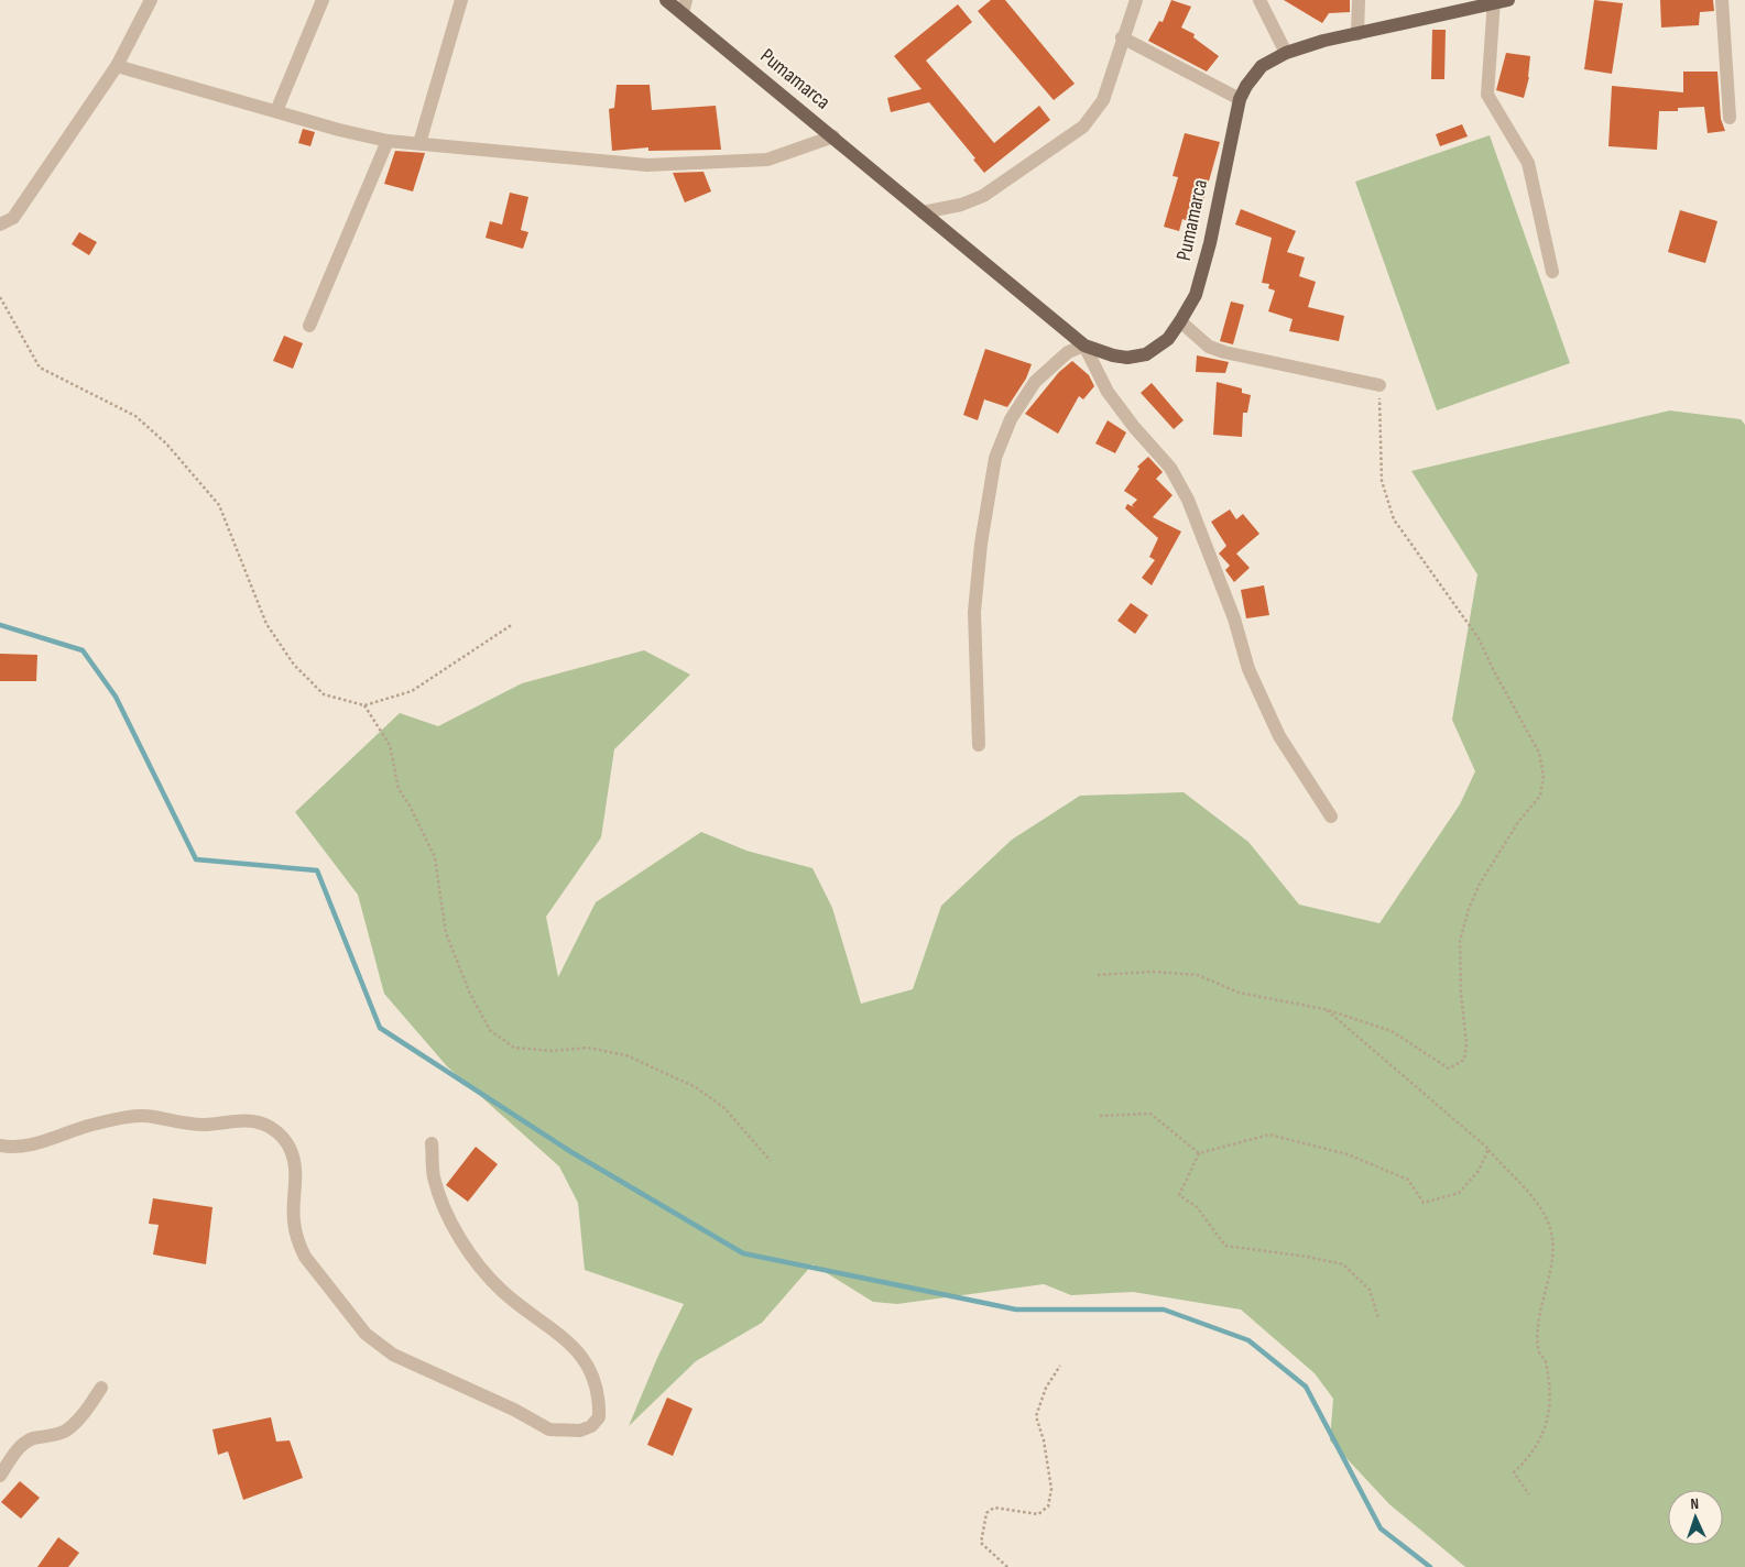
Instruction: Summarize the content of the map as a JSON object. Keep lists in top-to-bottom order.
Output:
{
  "streets": {
    "main road": ["Pumamarca"]
  },
  "north": "top"
}
